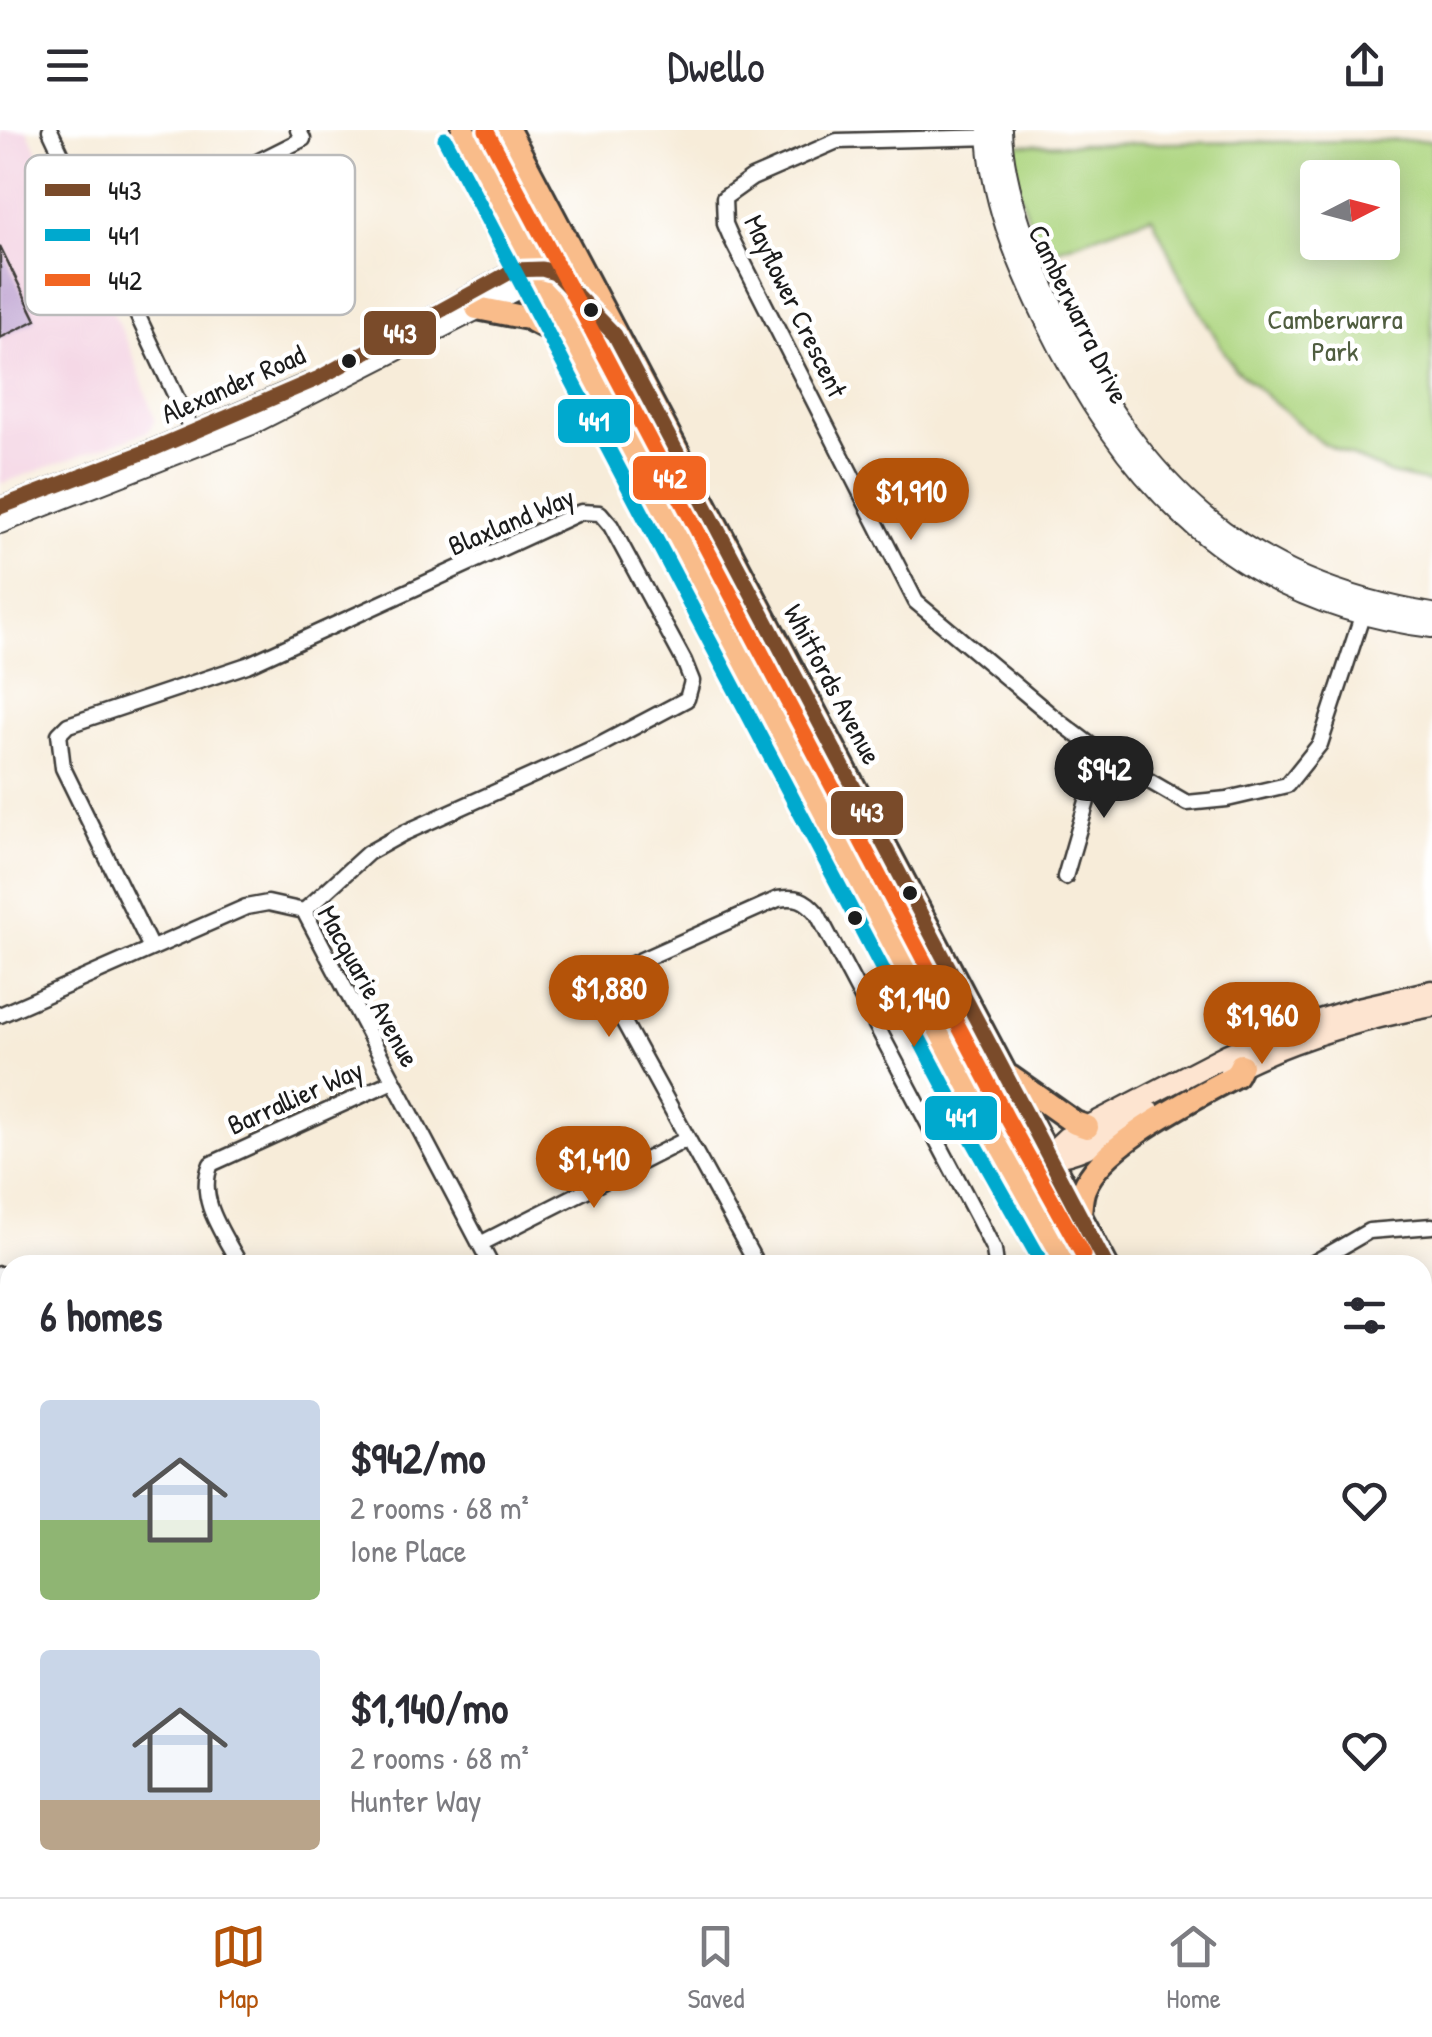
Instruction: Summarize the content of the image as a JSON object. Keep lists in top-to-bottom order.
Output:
{
  "streets": {
    "main road": ["Whitfords Avenue"],
    "street": [
      "Mayflower Crescent",
      "Camberwarra Drive",
      "Alexander Road",
      "Blaxland Way",
      "Macquarie Avenue",
      "Barrallier Way"
    ]
  },
  "crossings": [
    ["Mayflower Crescent", "Camberwarra Drive"],
    ["Blaxland Way", "Macquarie Avenue"],
    ["Macquarie Avenue", "Barrallier Way"]
  ],
  "parks": ["Camberwarra Park"],
  "lines": ["transit line 442", "transit line 441", "transit line 443"],
  "legend": ["443", "441", "442"],
  "north": "right",
  "page": {
    "header": "Dwello",
    "price": [
      "$1,910",
      "$942",
      "$1,880",
      "$1,140",
      "$1,960",
      "$1,410"
    ],
    "heading": "6 homes",
    "list": [
      {
        "name": "$942/mo",
        "note": "2 rooms · 68 m² · Ione Place"
      },
      {
        "name": "$1,140/mo",
        "note": "2 rooms · 68 m² · Hunter Way"
      }
    ],
    "tabs": ["Map", "Saved", "Home"]
  }
}
